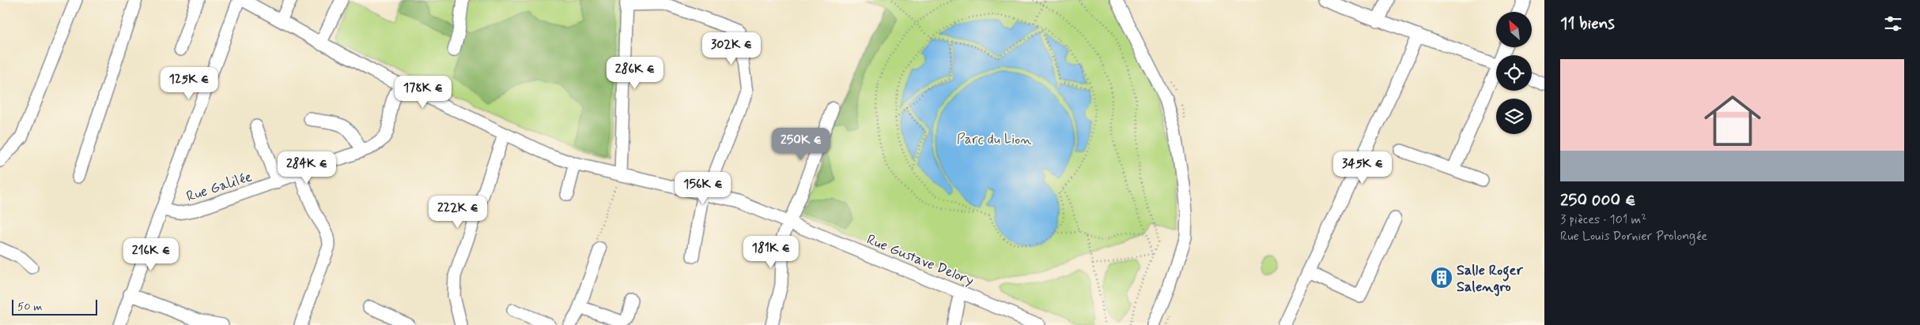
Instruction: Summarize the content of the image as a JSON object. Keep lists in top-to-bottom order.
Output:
{
  "streets": {
    "street": ["Rue Galilée", "Rue Gustave Delory"]
  },
  "crossings": [
    ["Rue Galilée", "Rue Gustave Delory"]
  ],
  "parks": ["Parc du Lion"],
  "places": {
    "building": ["Salle Roger Salengro"]
  },
  "scale_bar": "50 m",
  "north": "top left",
  "page": {
    "heading": "11 biens",
    "price": [
      "302K €",
      "286K €",
      "125K €",
      "178K €",
      "250K €",
      "284K €",
      "345K €",
      "156K €",
      "222K €",
      "181K €",
      "216K €"
    ],
    "list": [
      {
        "name": "250 000 €",
        "note": "3 pièces · 101 m² · Rue Louis Dornier Prolongée"
      }
    ],
    "scale": "50 m"
  }
}
